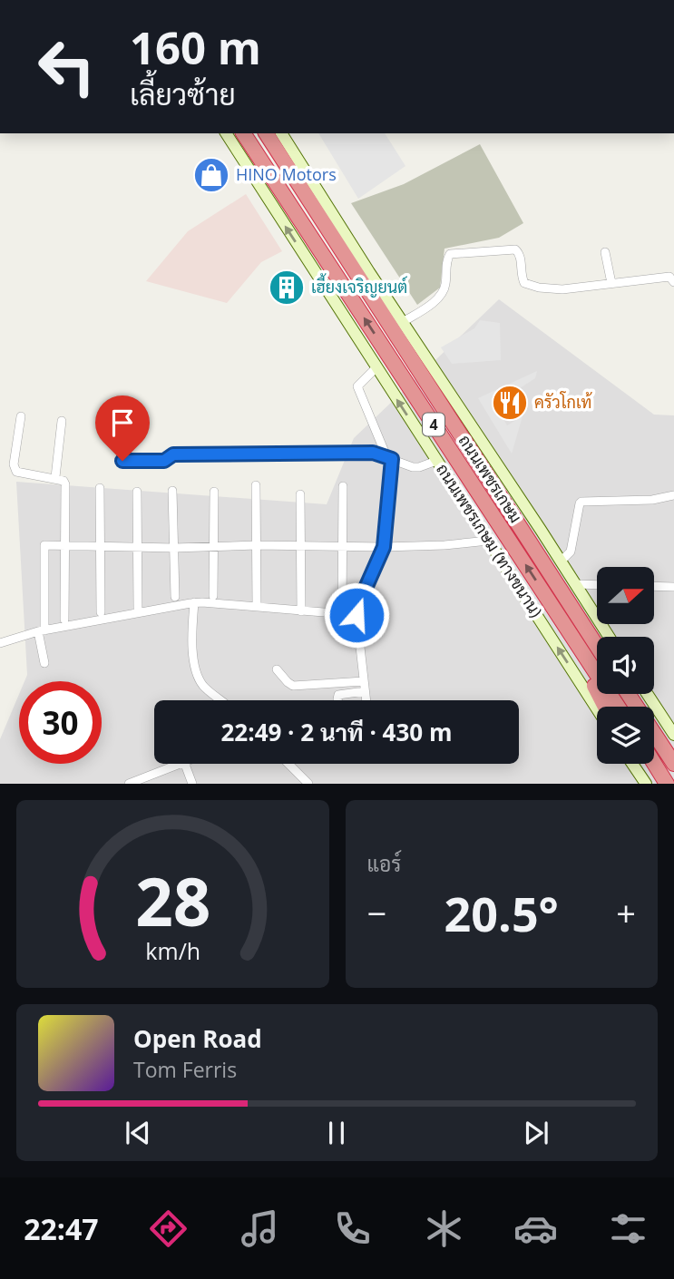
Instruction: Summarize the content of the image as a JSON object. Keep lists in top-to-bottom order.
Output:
{
  "streets": {
    "highway": ["4", "ถนนเพชรเกษม"],
    "main road": ["ถนนเพชรเกษม (ทางขนาน)"]
  },
  "places": {
    "shop": ["HINO Motors"],
    "building": ["เฮี้ยงเจริญยนต์"],
    "restaurant": ["ครัวโกเท้"]
  },
  "north": "right",
  "page": {
    "turn": ["160 m", "เลี้ยวซ้าย"],
    "limit": "30",
    "trip": "22:49 · 2 นาที · 430 m",
    "tile": "แอร์",
    "heat": ["−", "20.5°", "+"],
    "song": ["Open Road", "Tom Ferris"],
    "tabs": "22:47",
    "gauge": ["28", "km/h"]
  }
}
